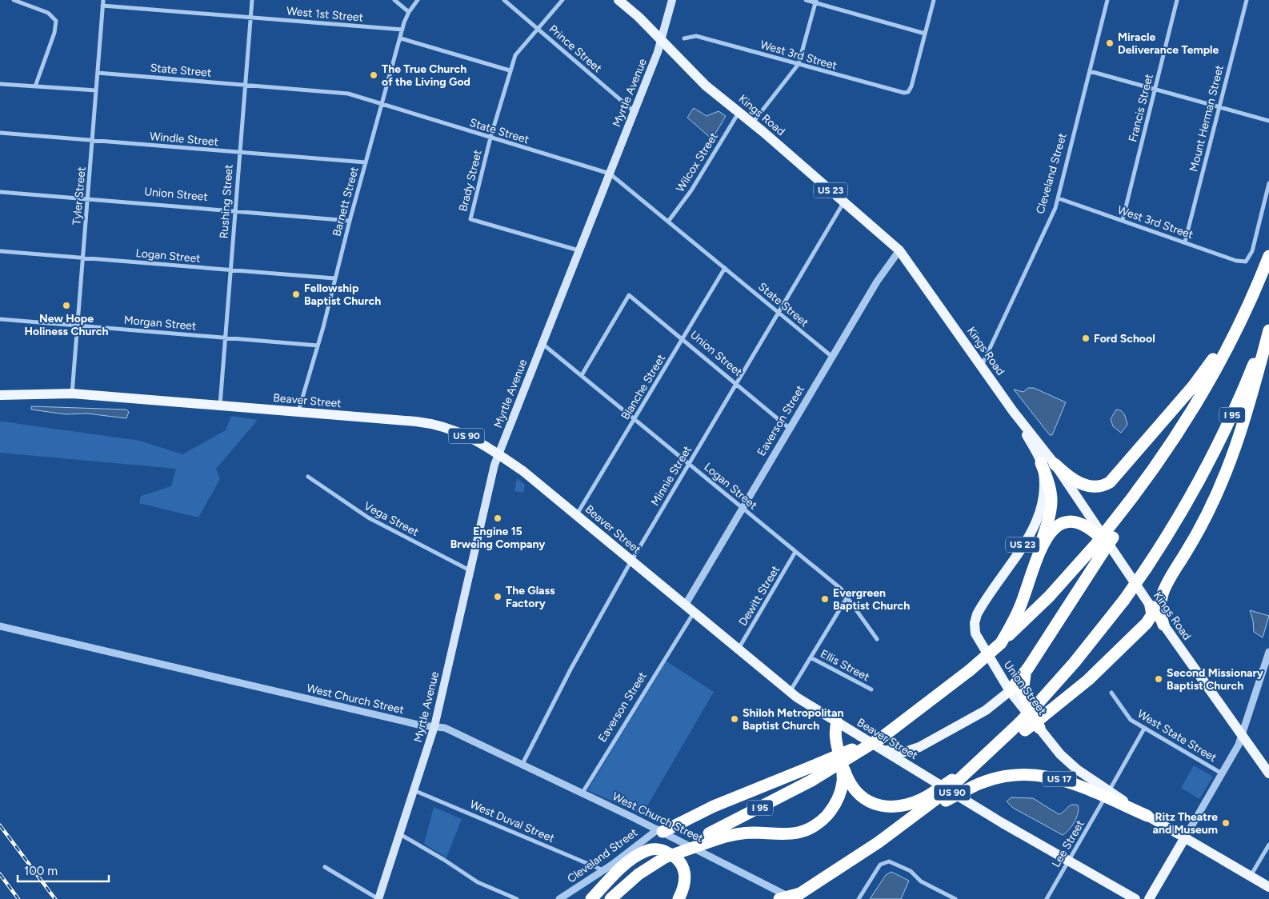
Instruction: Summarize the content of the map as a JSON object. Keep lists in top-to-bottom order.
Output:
{
  "streets": {
    "highway": ["I 95", "US 17"],
    "main road": [
      "Myrtle Avenue",
      "Kings Road",
      "US 23",
      "Union Street",
      "Beaver Street",
      "US 90"
    ],
    "street": [
      "West 1st Street",
      "Prince Street",
      "West 3rd Street",
      "State Street",
      "Francis Street",
      "Mount Herman Street",
      "Windle Street",
      "Wilcox Street",
      "Cleveland Street",
      "Brady Street",
      "Tyler Street",
      "Rushing Street",
      "Barnett Street",
      "Logan Street",
      "Morgan Street",
      "Blanche Street",
      "Eaverson Street",
      "Minnie Street",
      "Vega Street",
      "Dewitt Street",
      "Ellis Street",
      "West Church Street",
      "West State Street",
      "West Duval Street",
      "Lee Street"
    ]
  },
  "crossings": [
    ["West 1st Street", "Tyler Street"],
    ["West 1st Street", "Rushing Street"],
    ["West 1st Street", "Barnett Street"],
    ["Prince Street", "Myrtle Avenue"],
    ["Prince Street", "Brady Street"],
    ["West 3rd Street", "Francis Street"],
    ["West 3rd Street", "Mount Herman Street"],
    ["West 3rd Street", "Cleveland Street"],
    ["State Street", "Myrtle Avenue"],
    ["State Street", "Wilcox Street"],
    ["State Street", "Brady Street"],
    ["State Street", "Tyler Street"],
    ["State Street", "Rushing Street"],
    ["State Street", "Barnett Street"],
    ["State Street", "Blanche Street"],
    ["State Street", "Eaverson Street"],
    ["State Street", "Minnie Street"],
    ["Myrtle Avenue", "Kings Road"],
    ["Myrtle Avenue", "Brady Street"],
    ["Myrtle Avenue", "Logan Street"],
    ["Myrtle Avenue", "Beaver Street"],
    ["Myrtle Avenue", "Vega Street"],
    ["Myrtle Avenue", "West Church Street"],
    ["Myrtle Avenue", "West Duval Street"],
    ["Kings Road", "Wilcox Street"],
    ["Kings Road", "Cleveland Street"],
    ["Kings Road", "Union Street"],
    ["Kings Road", "I 95"],
    ["Kings Road", "Eaverson Street"],
    ["Kings Road", "Minnie Street"],
    ["Windle Street", "Tyler Street"],
    ["Windle Street", "Rushing Street"],
    ["Windle Street", "Barnett Street"],
    ["Cleveland Street", "West Church Street"],
    ["Cleveland Street", "West Duval Street"],
    ["Union Street", "Tyler Street"],
    ["Union Street", "Rushing Street"],
    ["Union Street", "Barnett Street"],
    ["Union Street", "Logan Street"],
    ["Union Street", "Blanche Street"],
    ["Union Street", "Eaverson Street"],
    ["Union Street", "Minnie Street"],
    ["Union Street", "US 17"],
    ["Union Street", "Lee Street"],
    ["Tyler Street", "Logan Street"],
    ["Tyler Street", "Morgan Street"],
    ["Tyler Street", "Beaver Street"],
    ["Rushing Street", "Logan Street"],
    ["Rushing Street", "Morgan Street"],
    ["Rushing Street", "Beaver Street"],
    ["Barnett Street", "Logan Street"],
    ["Barnett Street", "Morgan Street"],
    ["Barnett Street", "Beaver Street"],
    ["Logan Street", "Blanche Street"],
    ["Logan Street", "Eaverson Street"],
    ["Logan Street", "Minnie Street"],
    ["Logan Street", "Dewitt Street"],
    ["Blanche Street", "Beaver Street"],
    ["Beaver Street", "I 95"],
    ["Beaver Street", "Eaverson Street"],
    ["Beaver Street", "Minnie Street"],
    ["Beaver Street", "Dewitt Street"],
    ["Beaver Street", "Lee Street"],
    ["Eaverson Street", "West Church Street"],
    ["Minnie Street", "West Church Street"],
    ["West State Street", "Lee Street"],
    ["US 17", "Lee Street"]
  ],
  "places": [
    "Miracle Deliverance Temple",
    "The True Church of the Living God",
    "Fellowship Baptist Church",
    "New Hope Holiness Church",
    "Ford School",
    "Engine 15 Brweing Company",
    "The Glass Factory",
    "Evergreen Baptist Church",
    "Second Missionary Baptist Church",
    "Shiloh Metropolitan Baptist Church",
    "Ritz Theatre and Museum"
  ],
  "scale_bar": "100 m"
}
